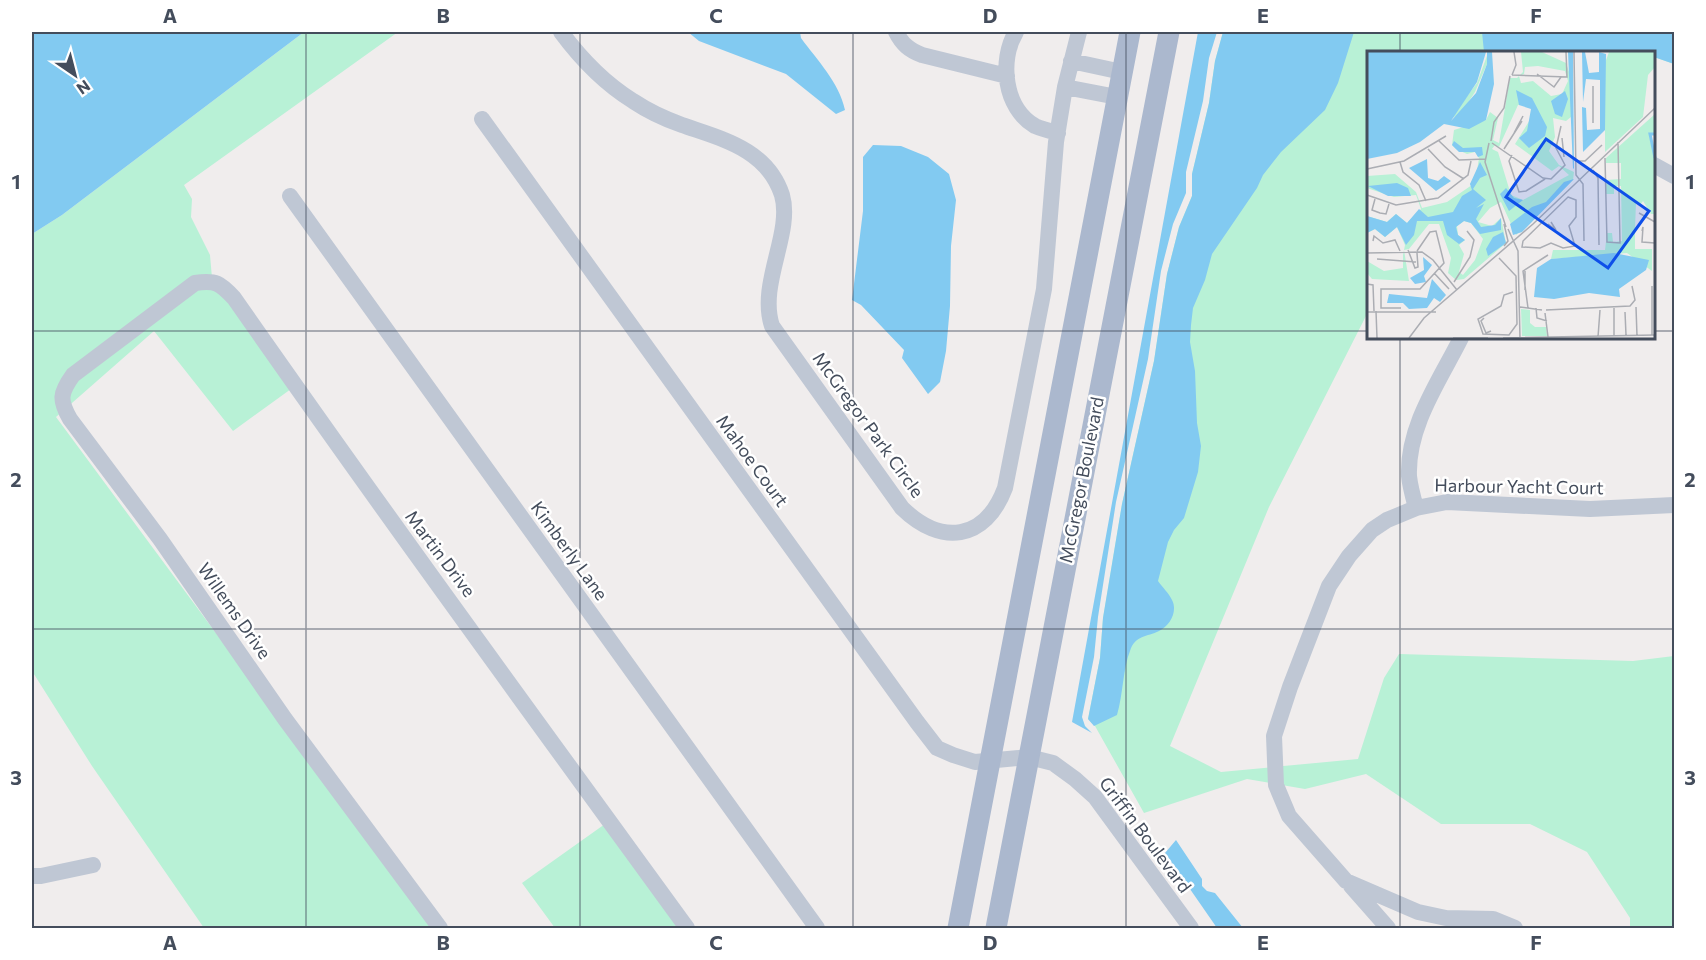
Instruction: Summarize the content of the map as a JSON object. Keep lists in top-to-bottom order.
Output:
{
  "streets": {
    "main road": ["McGregor Boulevard"],
    "street": [
      "McGregor Park Circle",
      "Mahoe Court",
      "Harbour Yacht Court",
      "Kimberly Lane",
      "Martin Drive",
      "Willems Drive",
      "Griffin Boulevard"
    ]
  },
  "crossings": [
    ["Mahoe Court", "McGregor Boulevard"],
    ["Mahoe Court", "Griffin Boulevard"],
    ["McGregor Boulevard", "Griffin Boulevard"],
    ["Martin Drive", "Willems Drive"]
  ],
  "north": "bottom right",
  "grid": {
    "columns": [
      "A",
      "B",
      "C",
      "D",
      "E",
      "F"
    ],
    "rows": ["1", "2", "3"]
  }
}
